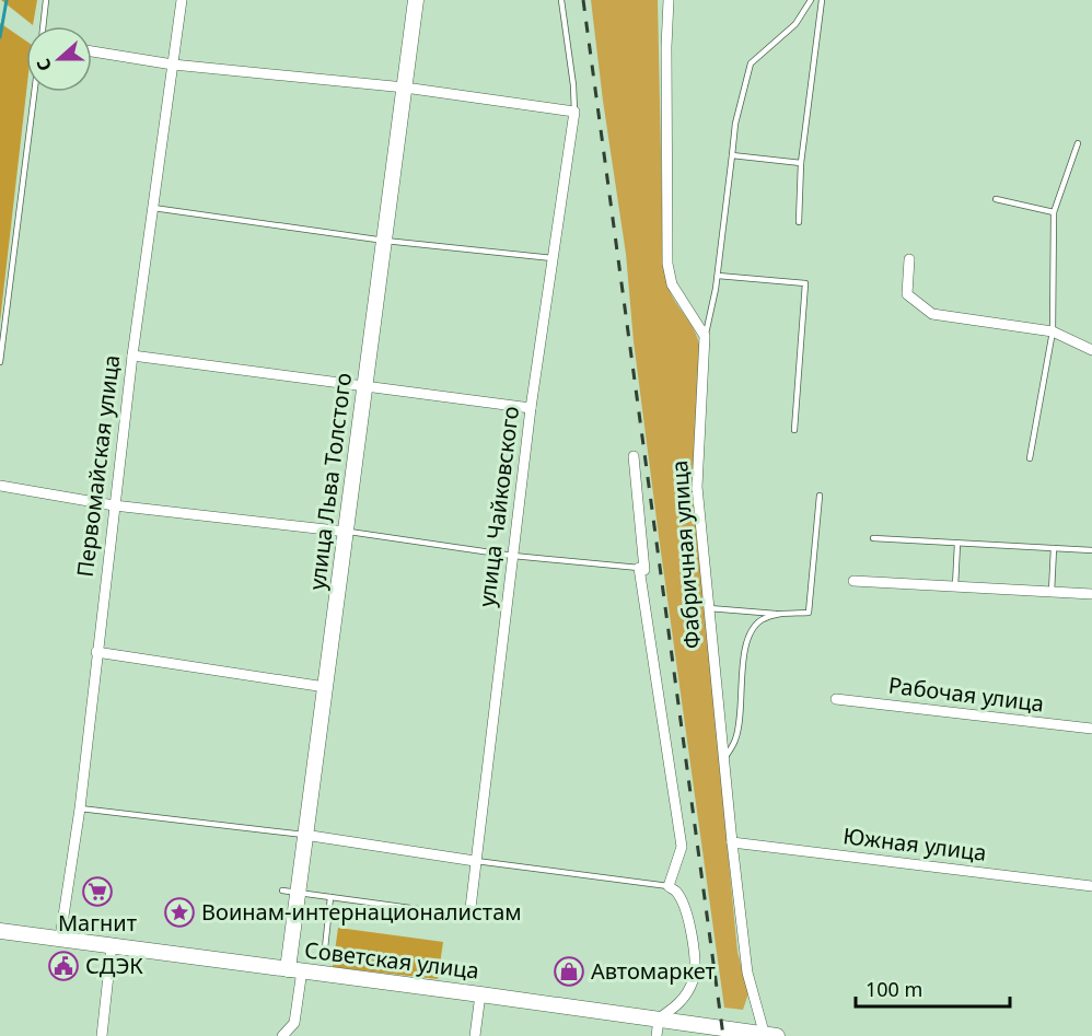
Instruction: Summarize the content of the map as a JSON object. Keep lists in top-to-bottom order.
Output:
{
  "streets": {
    "street": [
      "Первомайская улица",
      "улица Льва Толстого",
      "улица Чайковского",
      "Фабричная улица",
      "Рабочая улица",
      "Южная улица",
      "Советская улица"
    ]
  },
  "crossings": [
    ["Первомайская улица", "Советская улица"],
    ["улица Льва Толстого", "Советская улица"],
    ["Фабричная улица", "Южная улица"],
    ["Фабричная улица", "Советская улица"]
  ],
  "places": {
    "supermarket": ["Магнит"],
    "place": ["Воинам-интернационалистам"],
    "public building": ["СДЭК"],
    "shop": ["Автомаркет"]
  },
  "scale_bar": "100 m",
  "north": "left"
}
